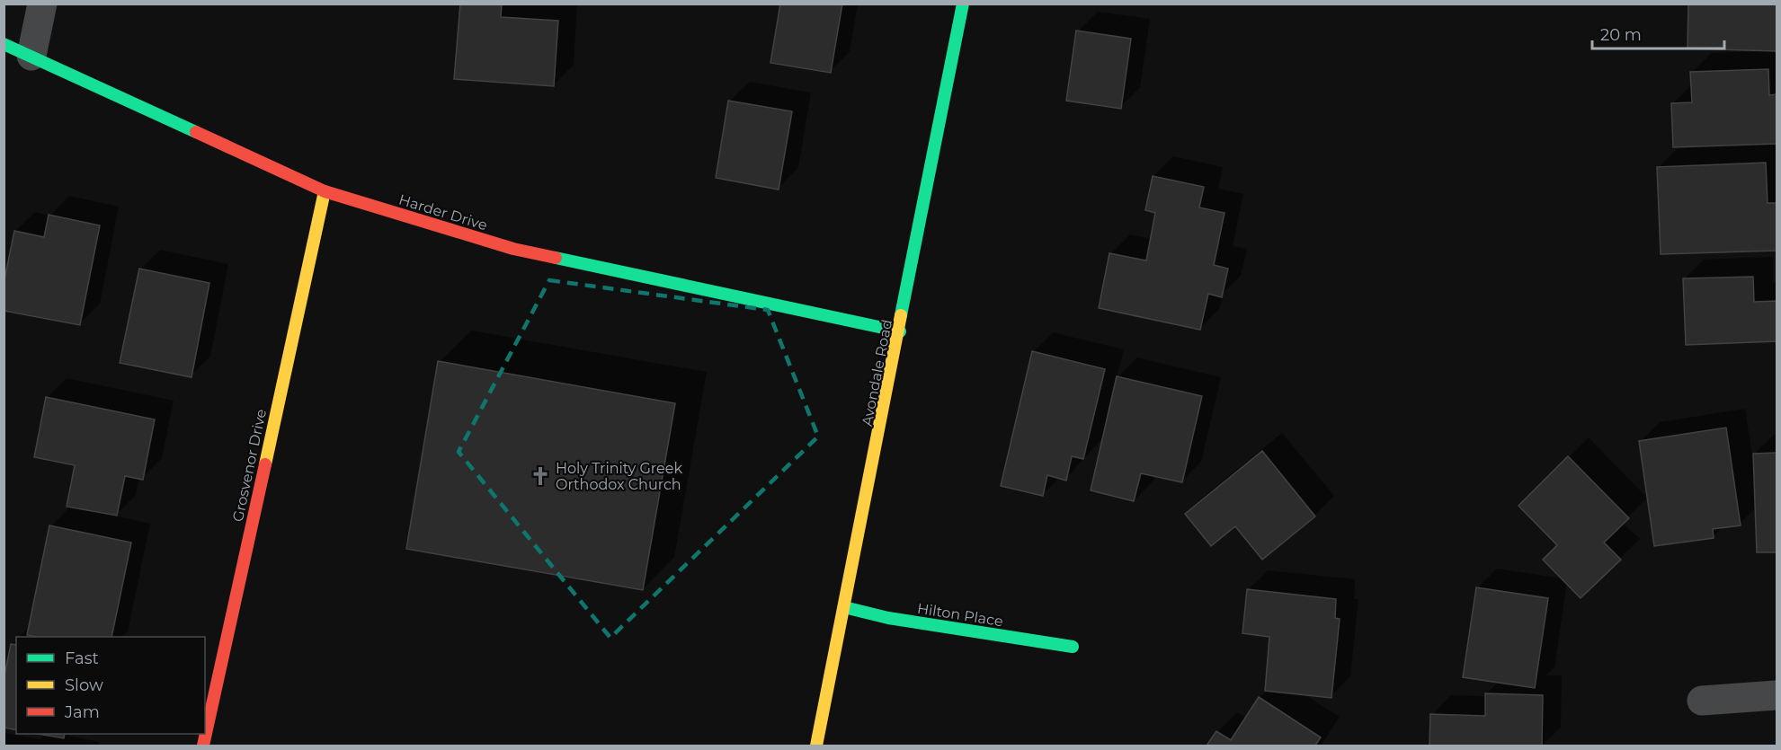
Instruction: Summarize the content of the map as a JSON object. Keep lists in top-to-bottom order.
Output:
{
  "streets": {
    "street": [
      "Harder Drive",
      "Avondale Road",
      "Grosvenor Drive",
      "Hilton Place"
    ]
  },
  "crossings": [
    ["Harder Drive", "Avondale Road"],
    ["Harder Drive", "Grosvenor Drive"],
    ["Avondale Road", "Hilton Place"]
  ],
  "places": {
    "church": ["Holy Trinity Greek Orthodox Church"]
  },
  "legend": ["Fast", "Slow", "Jam"],
  "scale_bar": "20 m"
}
